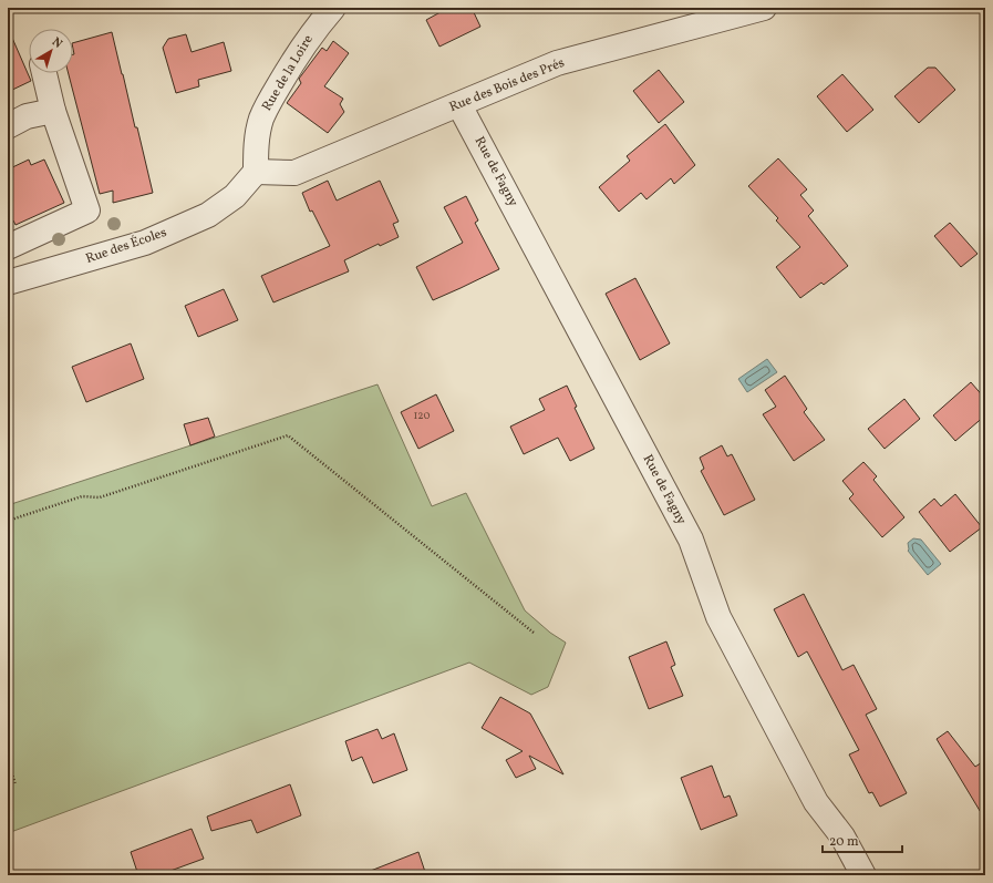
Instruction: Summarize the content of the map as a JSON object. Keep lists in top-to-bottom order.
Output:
{
  "streets": {
    "street": [
      "Rue de la Loire",
      "Rue des Bois des Prés",
      "Rue de Fagny",
      "Rue des Écoles"
    ]
  },
  "crossings": [
    ["Rue de la Loire", "Rue des Bois des Prés"],
    ["Rue de la Loire", "Rue des Écoles"],
    ["Rue des Bois des Prés", "Rue de Fagny"],
    ["Rue des Bois des Prés", "Rue des Écoles"]
  ],
  "house_numbers": ["120"],
  "scale_bar": "20 m",
  "north": "top right"
}
